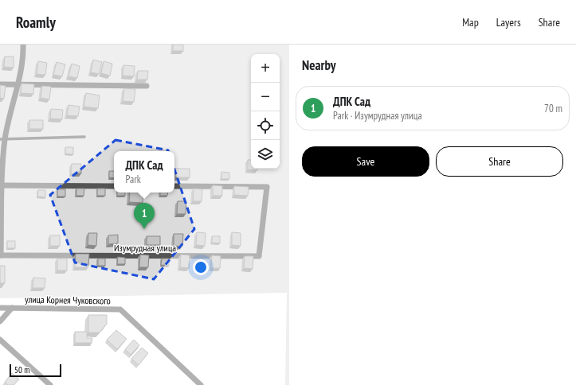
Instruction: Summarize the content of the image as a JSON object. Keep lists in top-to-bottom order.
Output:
{
  "streets": {
    "street": ["Изумрудная улица", "улица Корнея Чуковского"]
  },
  "scale_bar": "50 m",
  "page": {
    "header": "Roamly",
    "nav": ["Map", "Layers", "Share"],
    "heading": "Nearby",
    "map_buttons": ["+", "−"],
    "list": [
      {
        "mark": "1",
        "name": "ДПК Сад",
        "note": "Park · Изумрудная улица",
        "value": "70 m"
      }
    ],
    "buttons": ["Save", "Share"],
    "popup": ["ДПК Сад", "Park"],
    "pins": "1",
    "scale": "50 m"
  }
}
